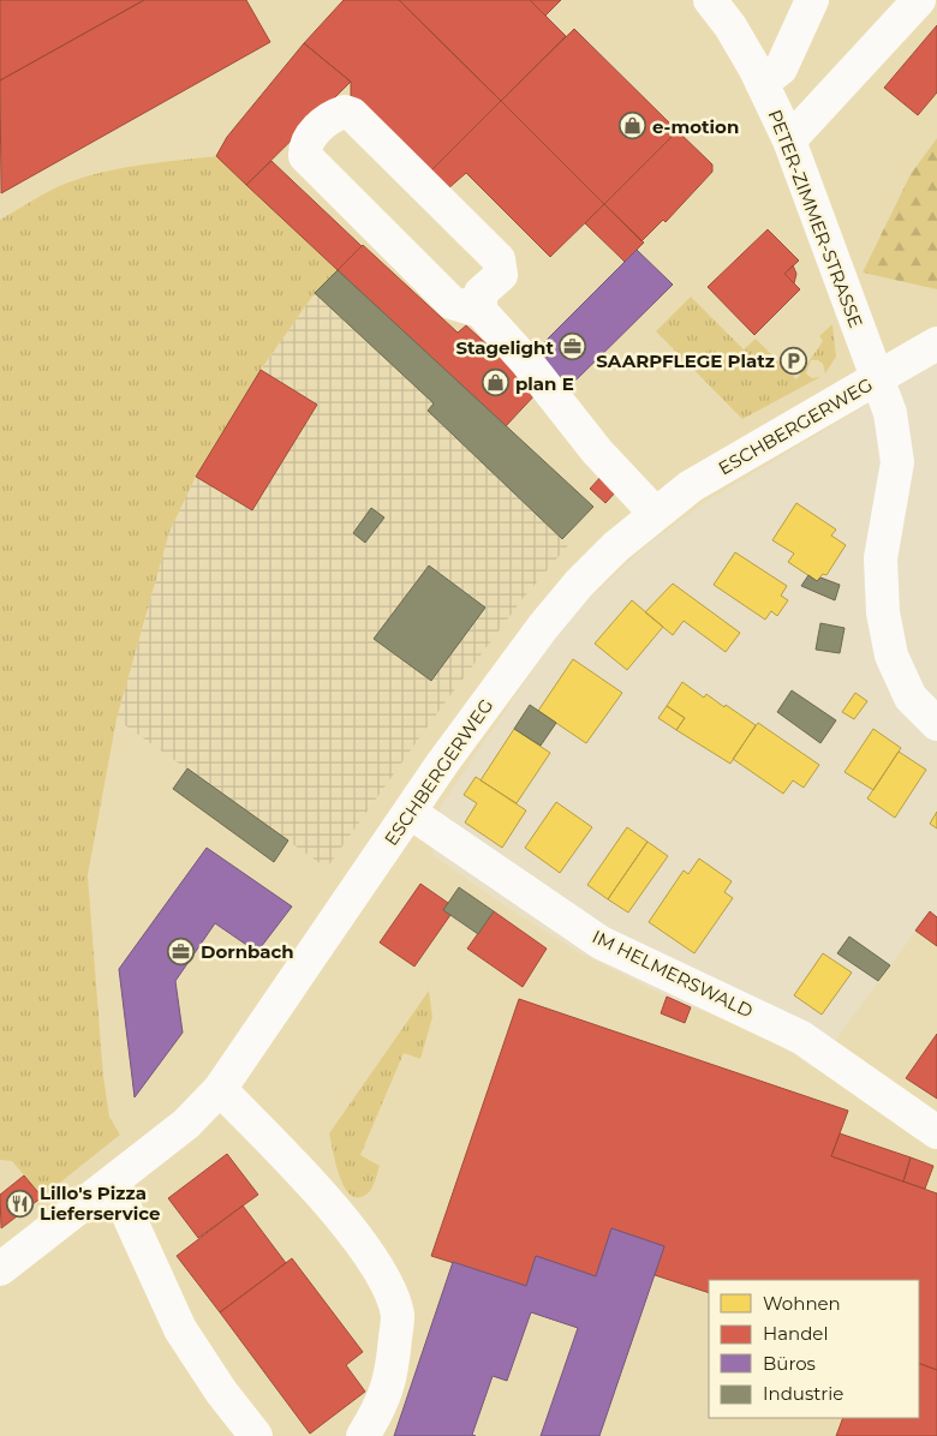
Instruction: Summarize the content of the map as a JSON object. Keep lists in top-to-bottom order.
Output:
{
  "streets": {
    "street": ["PETER-ZIMMER-STRASSE", "ESCHBERGERWEG", "IM HELMERSWALD"]
  },
  "crossings": [
    ["PETER-ZIMMER-STRASSE", "ESCHBERGERWEG"],
    ["ESCHBERGERWEG", "IM HELMERSWALD"]
  ],
  "places": {
    "shop": ["e-motion", "plan E"],
    "office": ["Stagelight", "Dornbach"],
    "parking": ["SAARPFLEGE Platz"],
    "restaurant": ["Lillo's Pizza Lieferservice"]
  },
  "legend": [
    "Wohnen",
    "Handel",
    "Büros",
    "Industrie"
  ]
}
